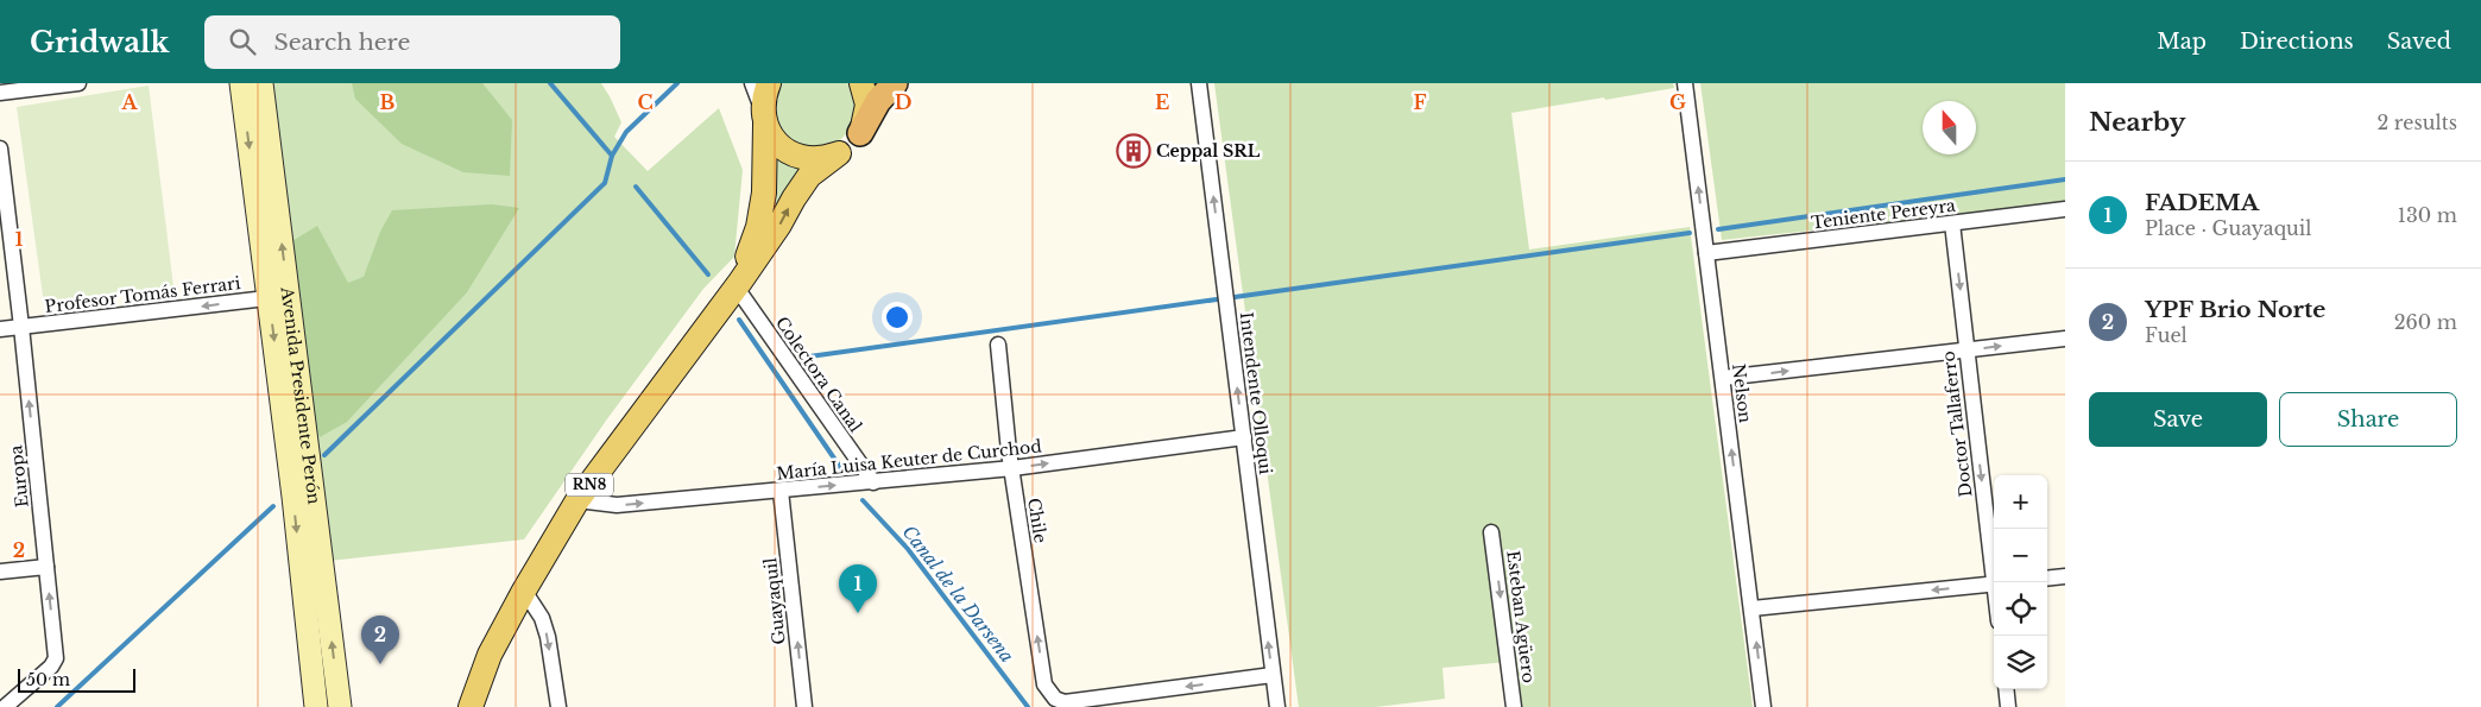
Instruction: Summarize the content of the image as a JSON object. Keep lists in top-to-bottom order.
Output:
{
  "streets": {
    "highway": ["RN8"],
    "main road": ["Avenida Presidente Perón"],
    "street": [
      "Teniente Pereyra",
      "Profesor Tomás Ferrari",
      "Colectora Canal",
      "Intendente Olloqui",
      "Nelson",
      "Doctor Tallaferro",
      "María Luisa Keuter de Curchod",
      "Europa",
      "Chile",
      "Guayaquil",
      "Esteban Agüero"
    ]
  },
  "crossings": [
    ["Teniente Pereyra", "Nelson"],
    ["Teniente Pereyra", "Doctor Tallaferro"],
    ["Profesor Tomás Ferrari", "Avenida Presidente Perón"],
    ["Profesor Tomás Ferrari", "Europa"],
    ["Colectora Canal", "María Luisa Keuter de Curchod"],
    ["Colectora Canal", "RN8"],
    ["Intendente Olloqui", "María Luisa Keuter de Curchod"],
    ["Intendente Olloqui", "Chile"],
    ["María Luisa Keuter de Curchod", "RN8"],
    ["María Luisa Keuter de Curchod", "Chile"],
    ["María Luisa Keuter de Curchod", "Guayaquil"]
  ],
  "one_way": [
    "Profesor Tomás Ferrari",
    "Intendente Olloqui",
    "Nelson",
    "Doctor Tallaferro",
    "María Luisa Keuter de Curchod",
    "Europa",
    "Guayaquil",
    "Esteban Agüero"
  ],
  "water": ["Canal de la Darsena"],
  "places": {
    "building": ["Ceppal SRL"]
  },
  "scale_bar": "50 m",
  "north": "top",
  "page": {
    "header": "Gridwalk",
    "search": "Search here",
    "nav": ["Map", "Directions", "Saved"],
    "heading": ["Nearby", "2 results"],
    "list": [
      {
        "mark": "1",
        "name": "FADEMA",
        "note": "Place · Guayaquil",
        "value": "130 m"
      },
      {
        "mark": "2",
        "name": "YPF Brio Norte",
        "note": "Fuel",
        "value": "260 m"
      }
    ],
    "buttons": ["Save", "Share"],
    "map_buttons": ["+", "−"],
    "pins": ["1", "2"],
    "scale": "50 m"
  },
  "grid": {
    "columns": [
      "A",
      "B",
      "C",
      "D",
      "E",
      "F",
      "G"
    ],
    "rows": ["1", "2"]
  }
}
